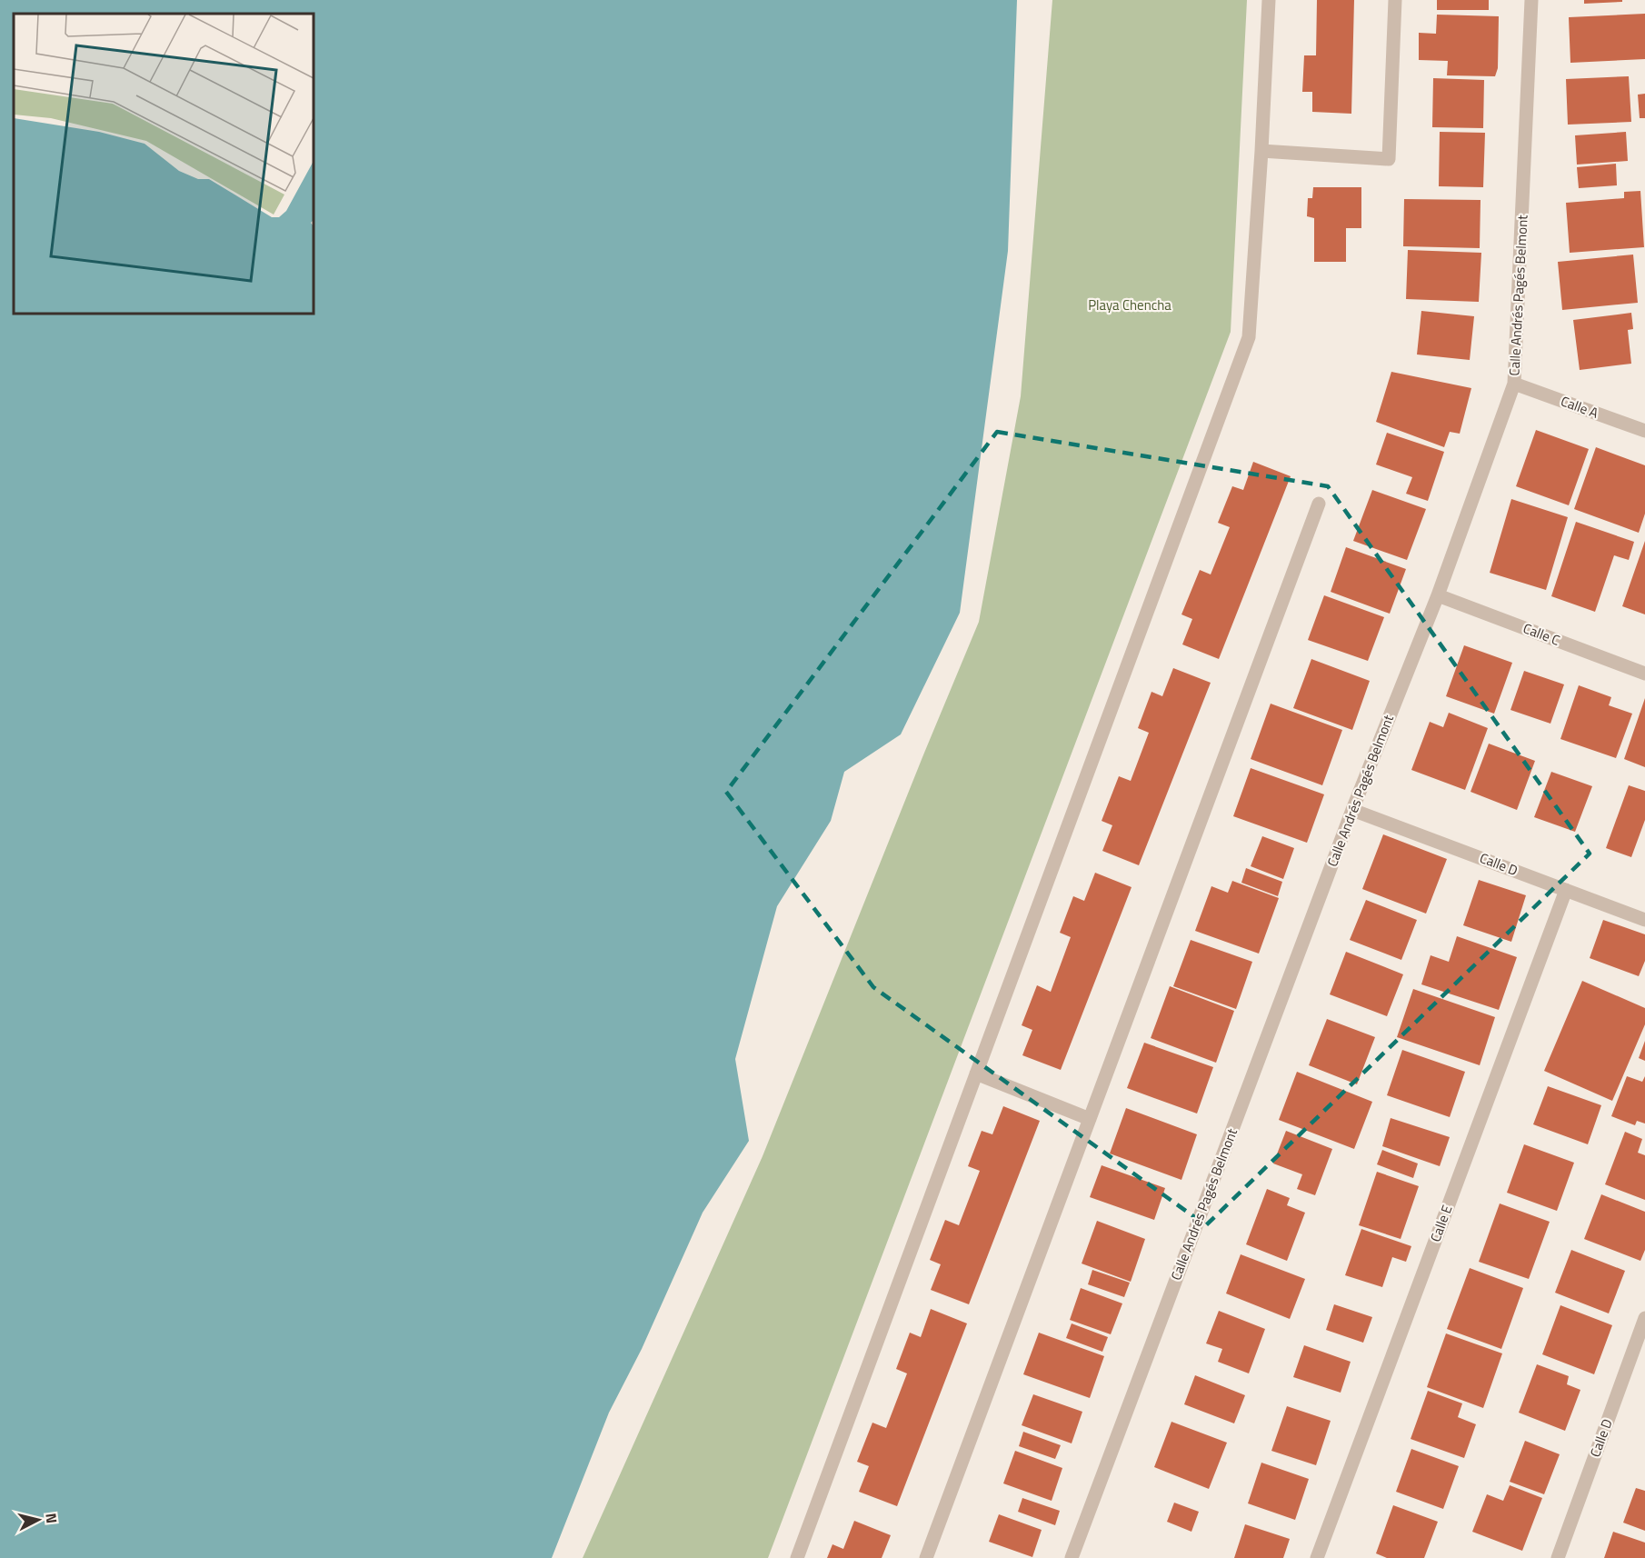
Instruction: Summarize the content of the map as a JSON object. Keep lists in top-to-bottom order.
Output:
{
  "streets": {
    "street": [
      "Calle Andrés Pagés Belmont",
      "Calle A",
      "Calle C",
      "Calle D",
      "Calle E"
    ]
  },
  "crossings": [
    ["Calle Andrés Pagés Belmont", "Calle A"],
    ["Calle Andrés Pagés Belmont", "Calle C"],
    ["Calle Andrés Pagés Belmont", "Calle D"],
    ["Calle D", "Calle E"]
  ],
  "parks": ["Playa Chencha"],
  "north": "right"
}
